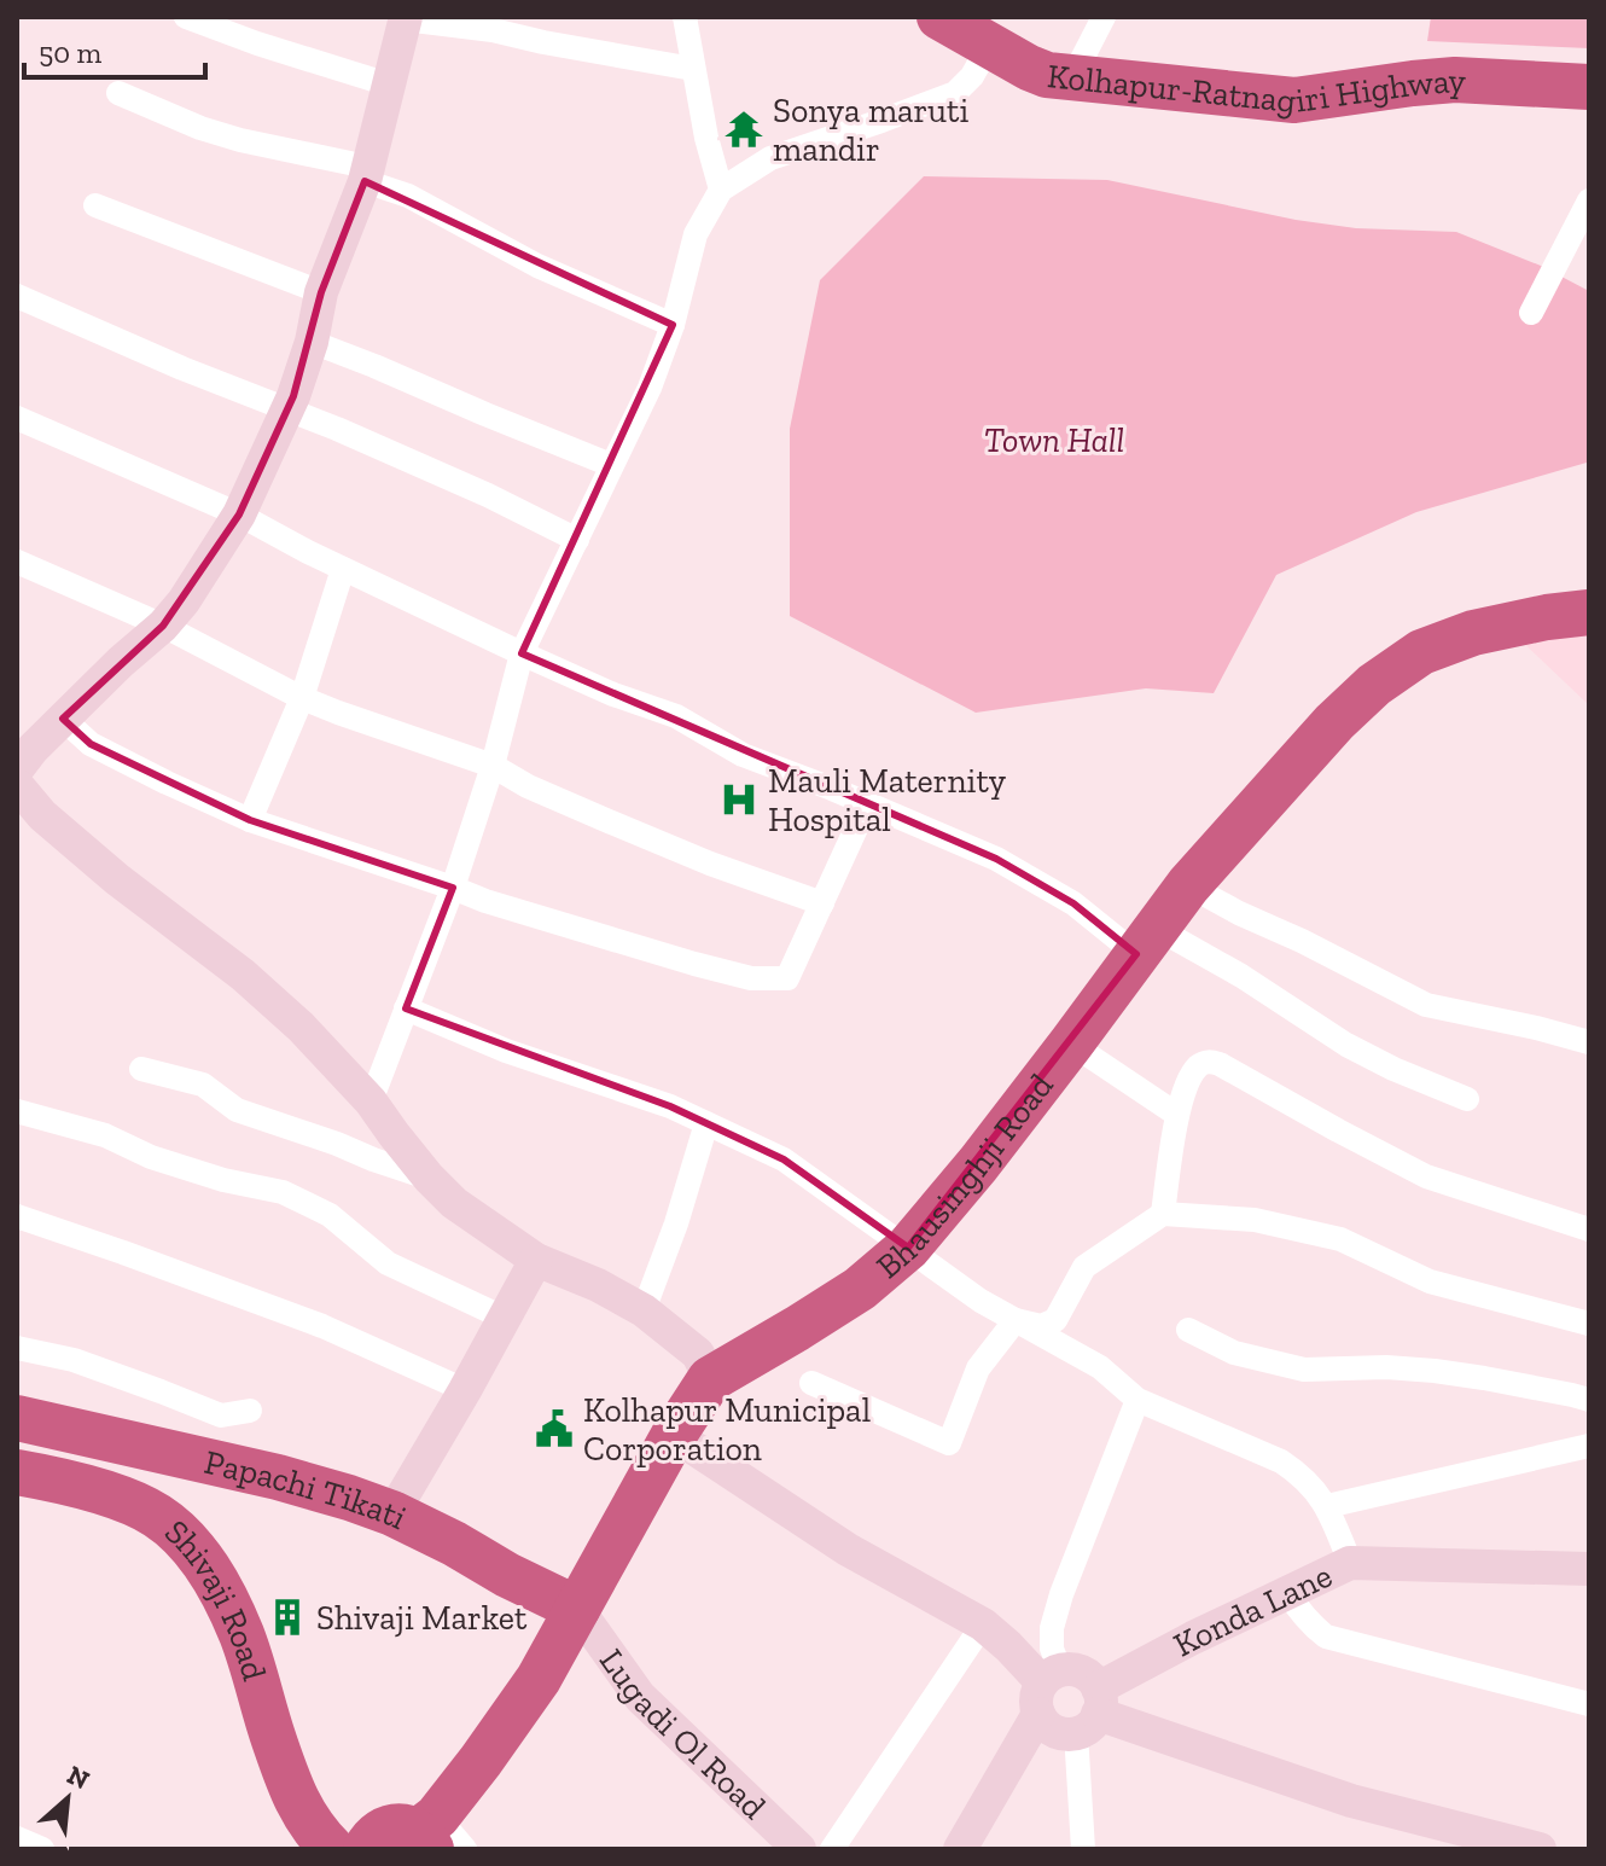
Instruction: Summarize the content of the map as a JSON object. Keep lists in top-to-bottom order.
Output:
{
  "streets": {
    "highway": [
      "Kolhapur-Ratnagiri Highway",
      "Bhausinghji Road",
      "Papachi Tikati",
      "Shivaji Road"
    ],
    "street": ["Konda Lane", "Lugadi Ol Road"]
  },
  "crossings": [
    ["Bhausinghji Road", "Papachi Tikati"],
    ["Bhausinghji Road", "Lugadi Ol Road"],
    ["Papachi Tikati", "Lugadi Ol Road"]
  ],
  "parks": ["Town Hall"],
  "places": {
    "temple": ["Sonya maruti mandir"],
    "hospital": ["Mauli Maternity Hospital"],
    "public building": ["Kolhapur Municipal Corporation"],
    "building": ["Shivaji Market"]
  },
  "scale_bar": "50 m",
  "north": "top right"
}
